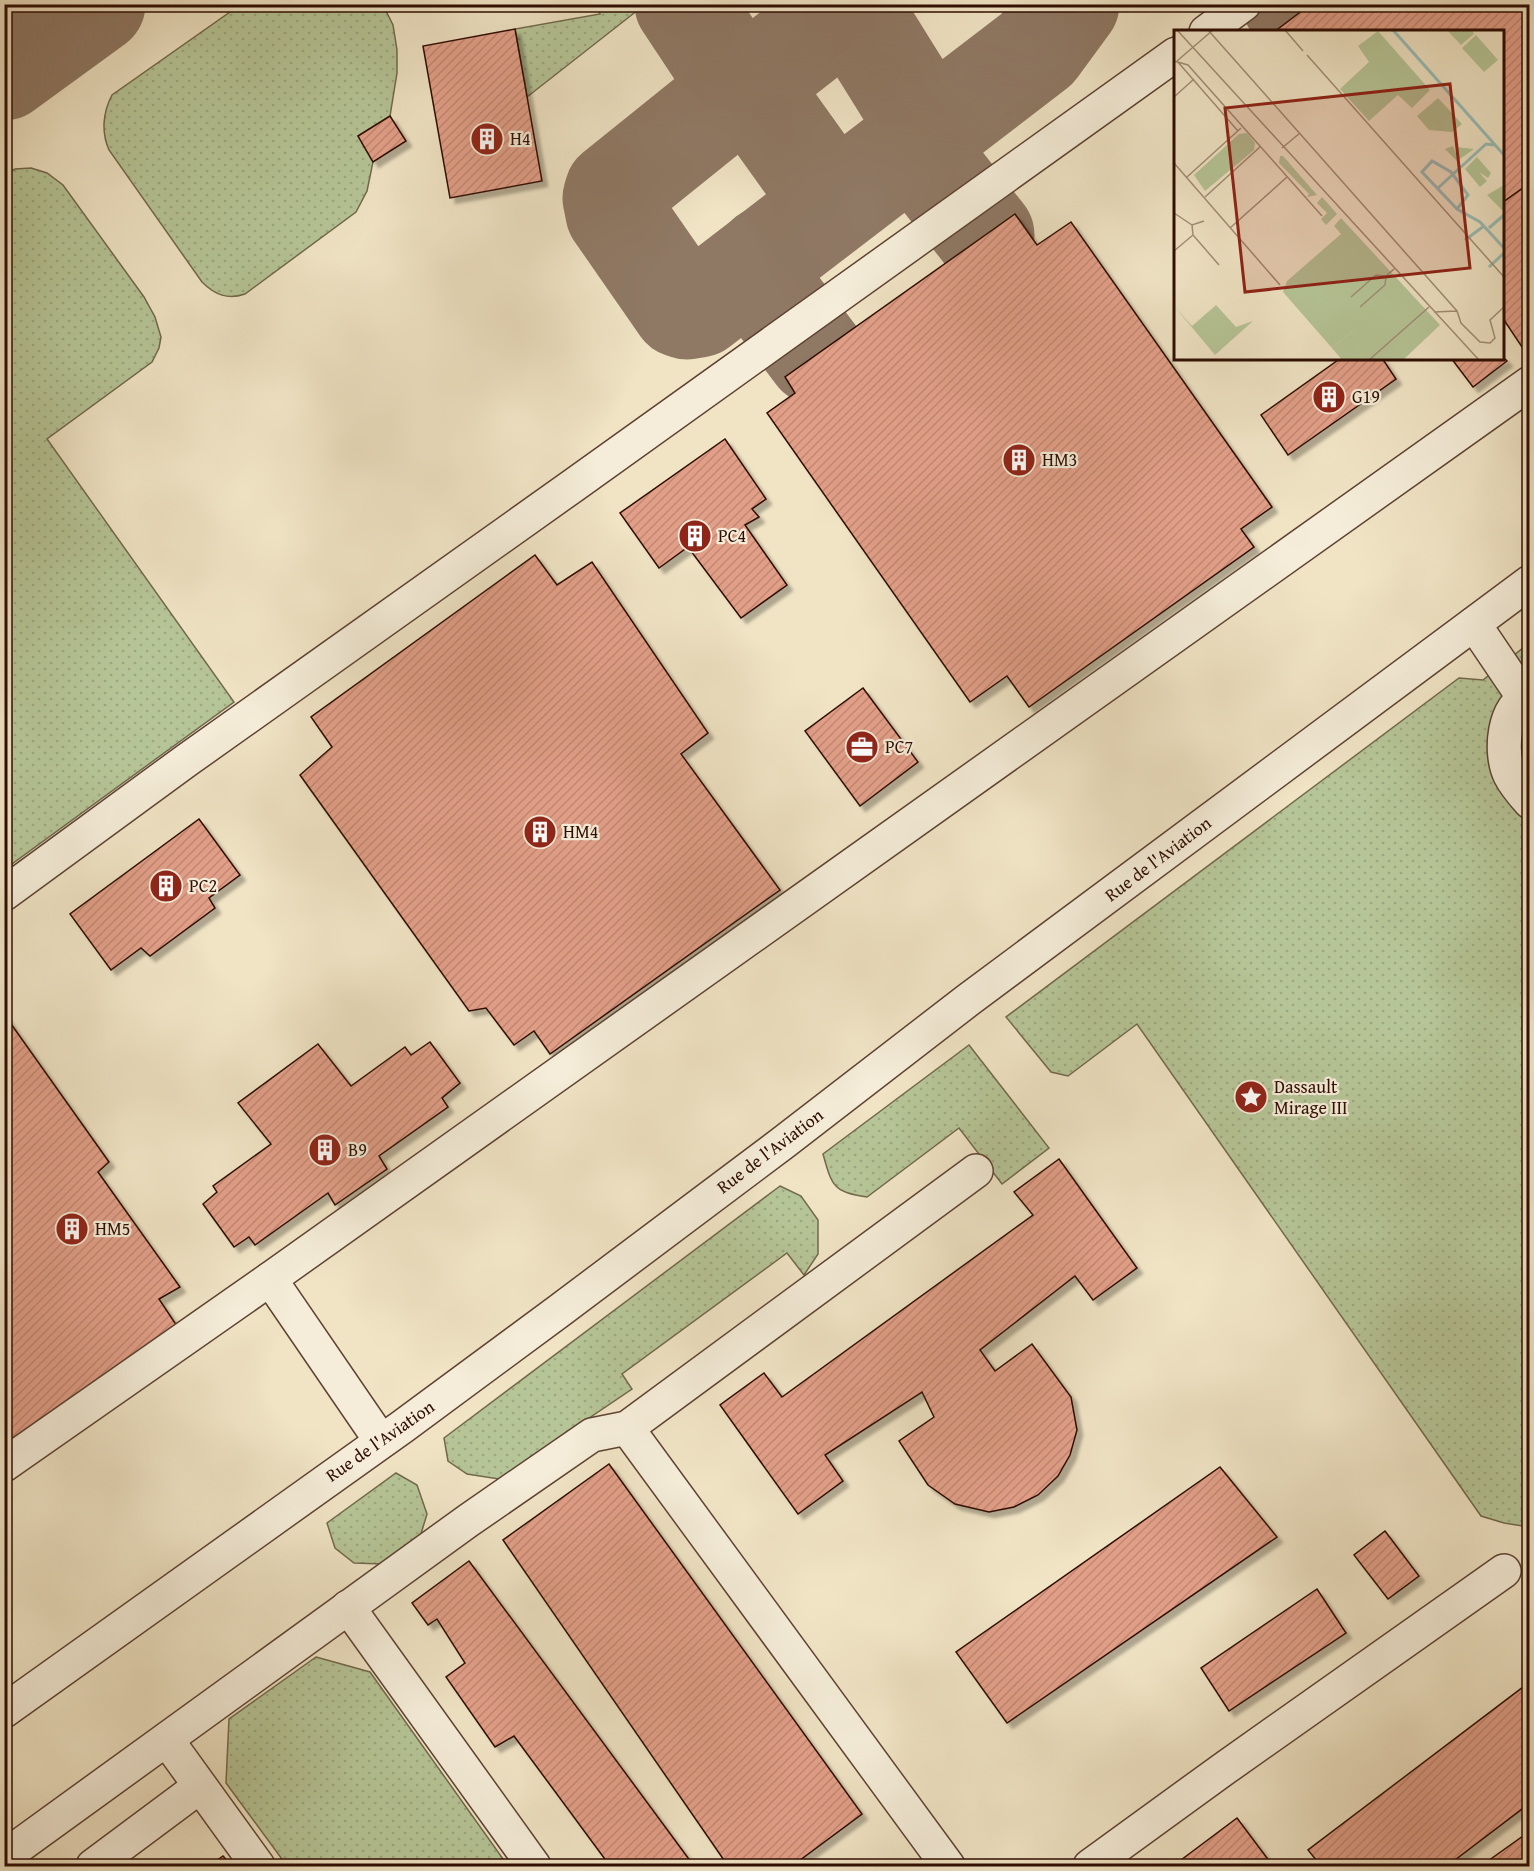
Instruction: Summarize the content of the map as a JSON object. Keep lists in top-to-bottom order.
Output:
{
  "streets": {
    "street": ["Rue de l'Aviation"]
  },
  "places": {
    "building": [
      "H4",
      "G19",
      "HM3",
      "PC4",
      "HM4",
      "PC2",
      "B9",
      "HM5"
    ],
    "office": ["PC7"],
    "place": ["Dassault Mirage III"]
  }
}
